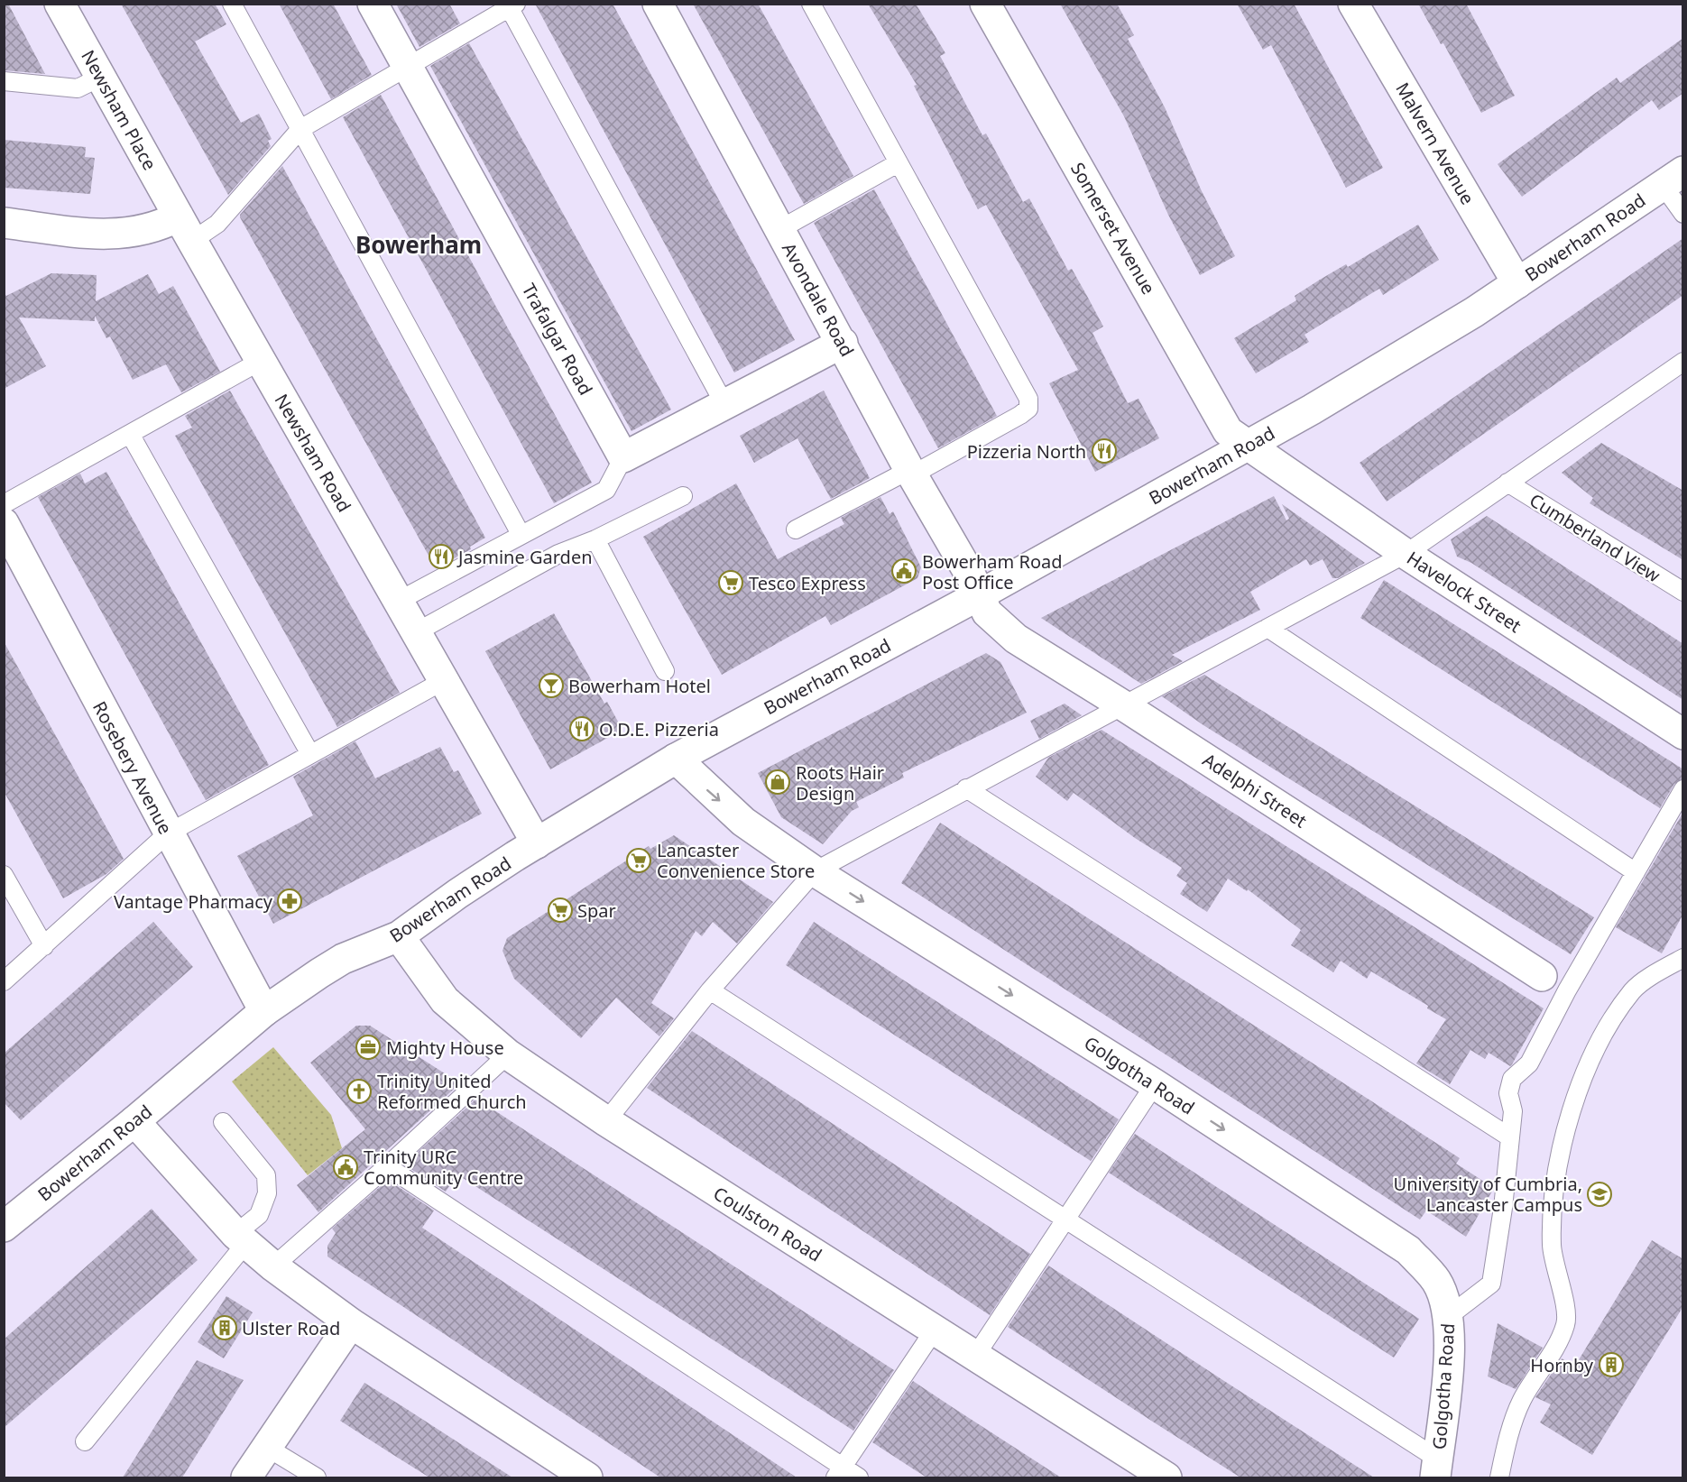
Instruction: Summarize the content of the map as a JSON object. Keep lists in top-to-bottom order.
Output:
{
  "streets": {
    "street": [
      "Newsham Place",
      "Malvern Avenue",
      "Somerset Avenue",
      "Bowerham Road",
      "Avondale Road",
      "Trafalgar Road",
      "Newsham Road",
      "Havelock Street",
      "Rosebery Avenue",
      "Adelphi Street",
      "Golgotha Road",
      "Coulston Road"
    ],
    "lane": ["Cumberland View"]
  },
  "crossings": [
    ["Newsham Place", "Newsham Road"],
    ["Malvern Avenue", "Bowerham Road"],
    ["Somerset Avenue", "Bowerham Road"],
    ["Somerset Avenue", "Havelock Street"],
    ["Bowerham Road", "Avondale Road"],
    ["Bowerham Road", "Newsham Road"],
    ["Bowerham Road", "Havelock Street"],
    ["Bowerham Road", "Rosebery Avenue"],
    ["Bowerham Road", "Adelphi Street"],
    ["Bowerham Road", "Golgotha Road"],
    ["Bowerham Road", "Coulston Road"],
    ["Avondale Road", "Adelphi Street"]
  ],
  "one_way": ["Golgotha Road"],
  "districts": ["Bowerham"],
  "places": {
    "restaurant": ["Pizzeria North", "Jasmine Garden", "O.D.E. Pizzeria"],
    "public building": ["Bowerham Road Post Office", "Trinity URC Community Centre"],
    "supermarket": ["Tesco Express", "Lancaster Convenience Store", "Spar"],
    "bar": ["Bowerham Hotel"],
    "shop": ["Roots Hair Design"],
    "pharmacy": ["Vantage Pharmacy"],
    "office": ["Mighty House"],
    "church": ["Trinity United Reformed Church"],
    "school or university": ["University of Cumbria, Lancaster Campus"],
    "building": ["Ulster Road", "Hornby"]
  }
}
